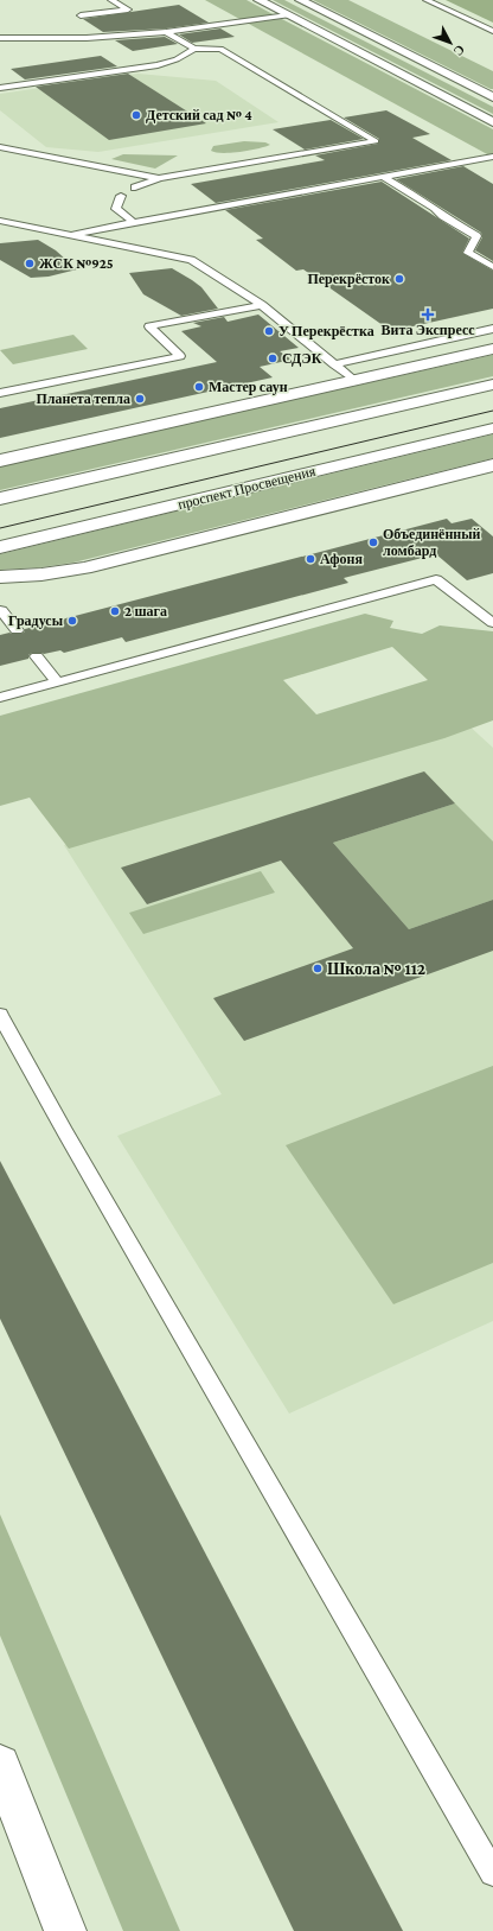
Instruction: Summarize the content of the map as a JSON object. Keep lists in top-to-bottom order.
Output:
{
  "streets": {
    "street": ["проспект Просвещения"]
  },
  "places": {
    "other": [
      "Детский сад № 4",
      "ЖСК №925",
      "Перекрёсток",
      "У Перекрёстка",
      "СДЭК",
      "Мастер саун",
      "Планета тепла",
      "Объединённый ломбард",
      "Афоня",
      "2 шага",
      "Градусы",
      "Школа № 112"
    ],
    "health": ["Вита Экспресс"]
  },
  "north": "bottom right"
}
